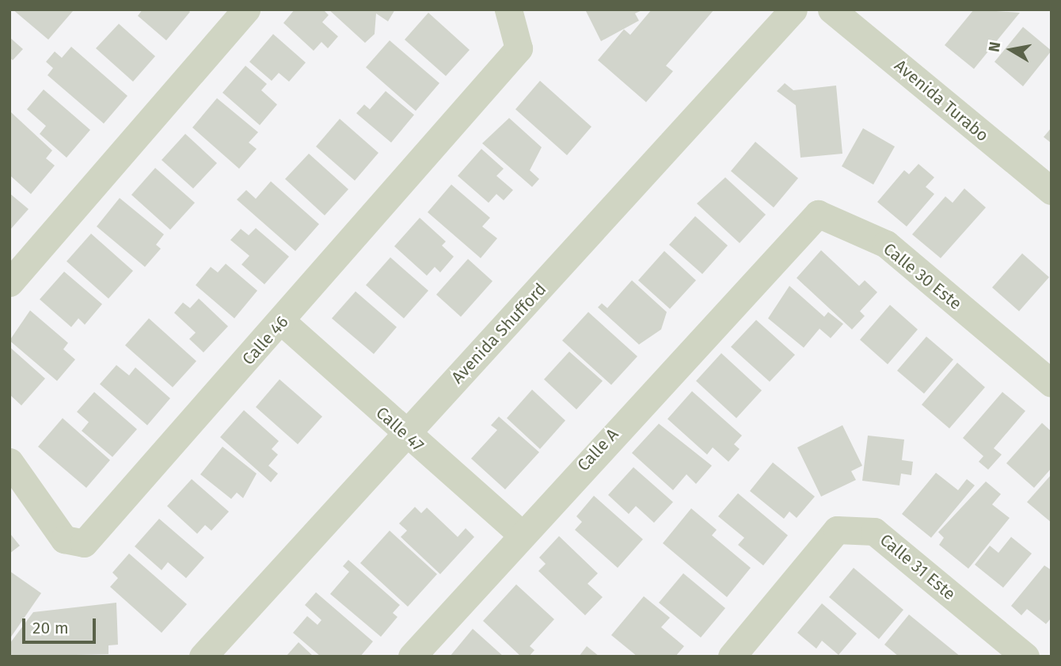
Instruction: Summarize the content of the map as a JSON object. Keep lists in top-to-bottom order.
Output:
{
  "streets": {
    "street": [
      "Avenida Turabo",
      "Calle 30 Este",
      "Avenida Shufford",
      "Calle 46",
      "Calle 47",
      "Calle A",
      "Calle 31 Este"
    ]
  },
  "crossings": [
    ["Calle 30 Este", "Calle A"],
    ["Avenida Shufford", "Calle 47"],
    ["Calle 46", "Calle 47"],
    ["Calle 47", "Calle A"]
  ],
  "scale_bar": "20 m",
  "north": "left"
}
